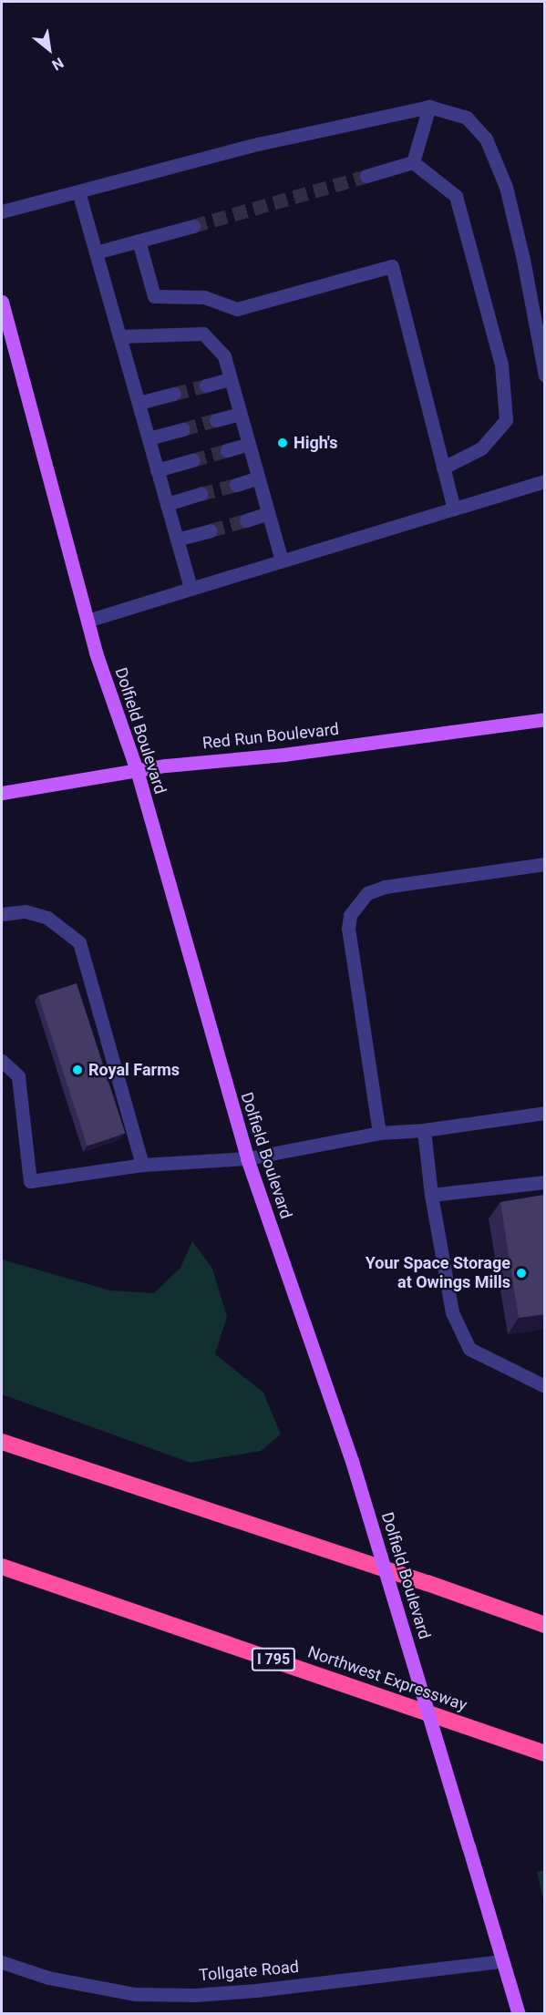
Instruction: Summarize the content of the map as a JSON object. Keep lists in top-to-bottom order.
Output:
{
  "streets": {
    "highway": ["I 795", "Northwest Expressway"],
    "main road": ["Dolfield Boulevard", "Red Run Boulevard"],
    "street": ["Tollgate Road"]
  },
  "crossings": [
    ["Dolfield Boulevard", "Red Run Boulevard"],
    ["Dolfield Boulevard", "Tollgate Road"]
  ],
  "places": ["High's", "Royal Farms", "Your Space Storage at Owings Mills"],
  "north": "bottom right"
}
